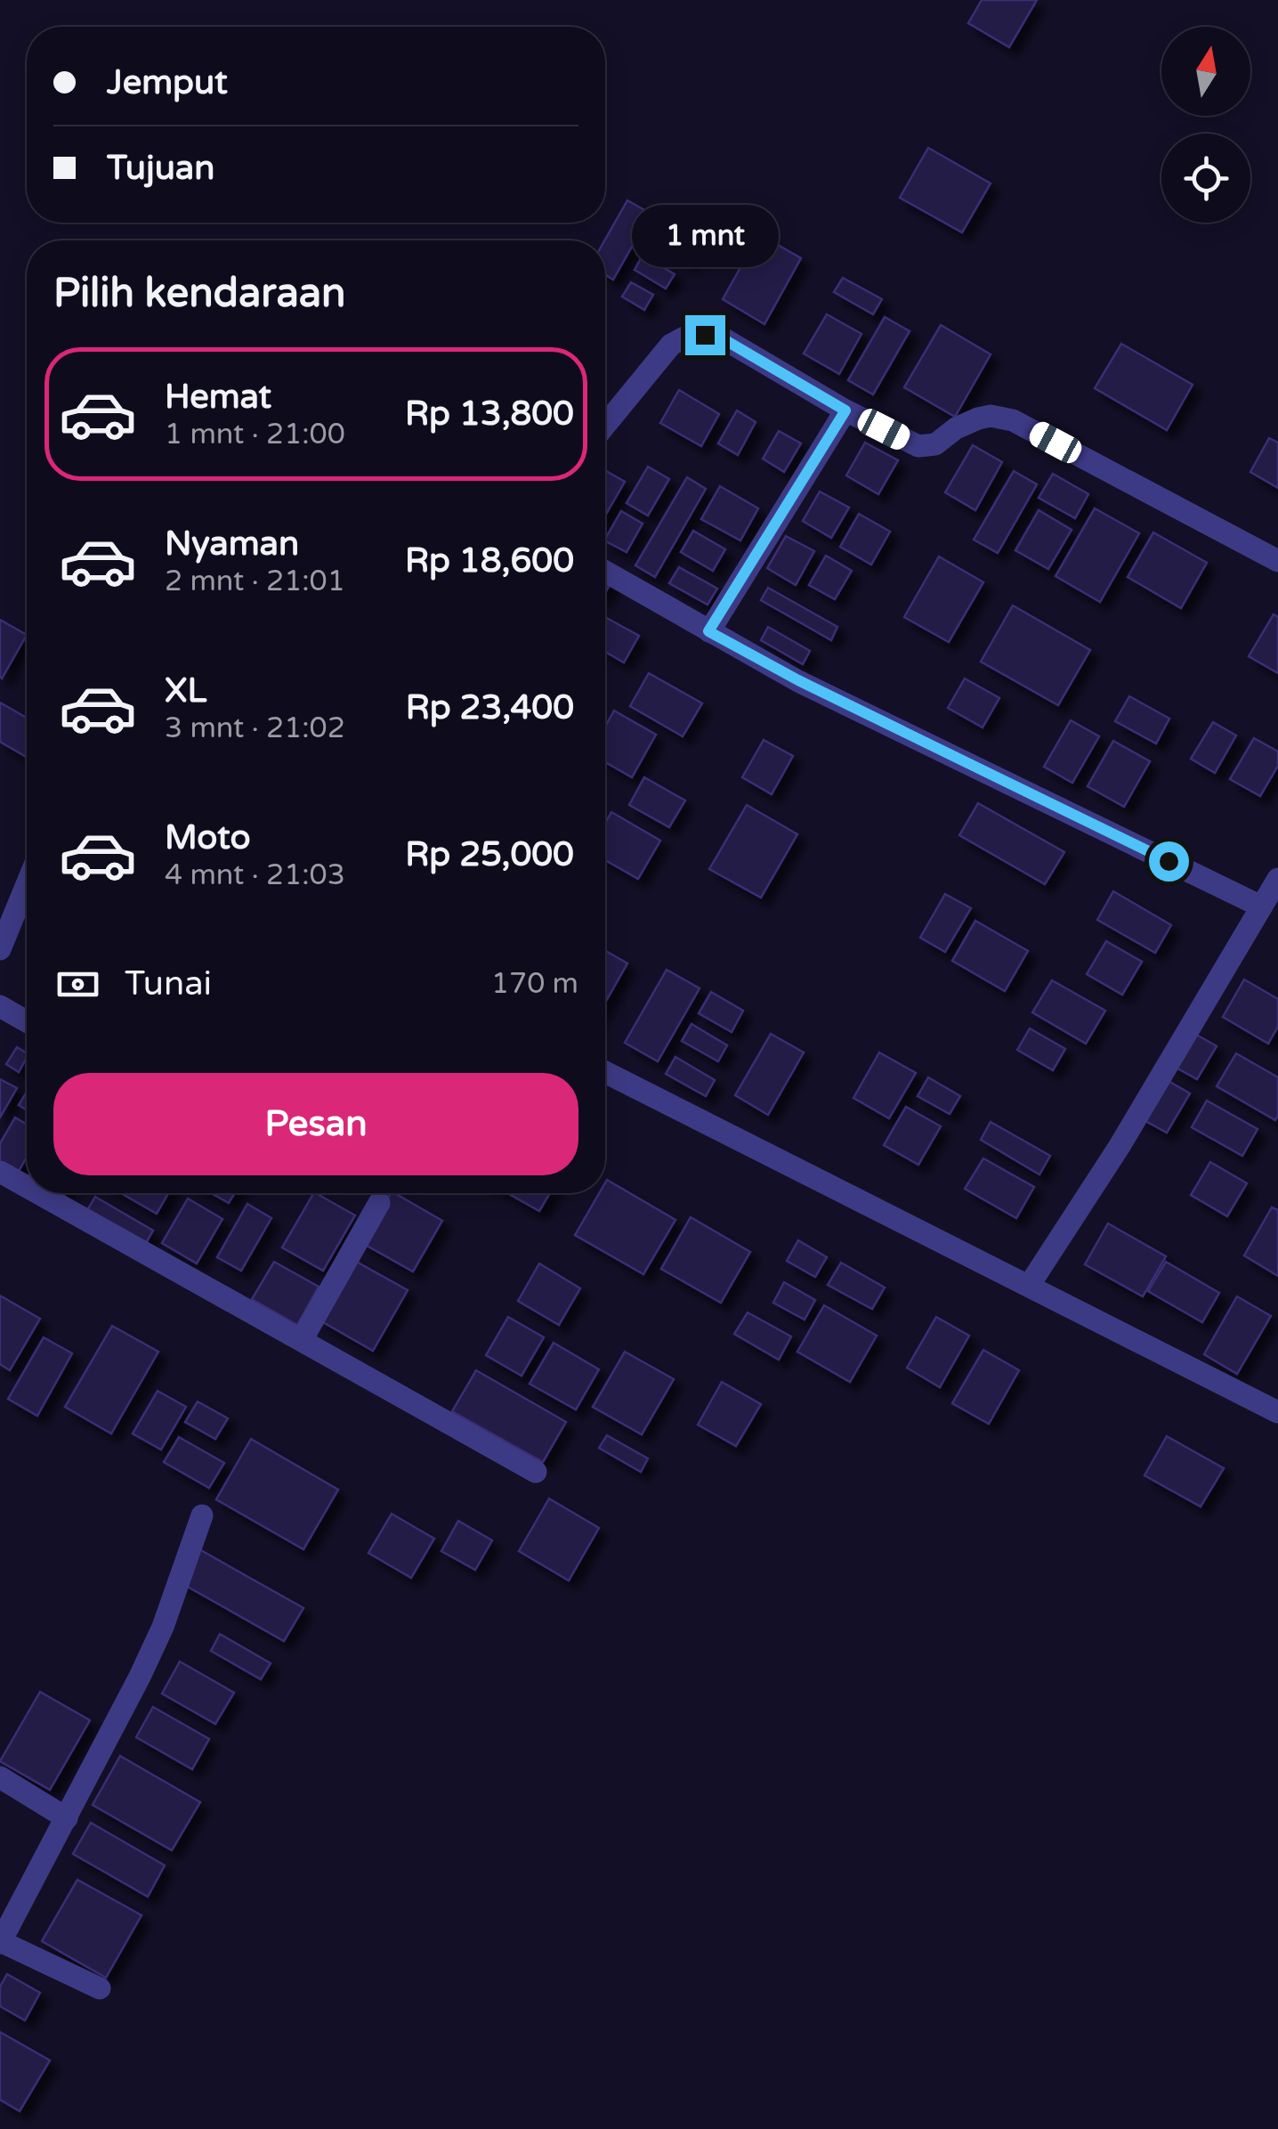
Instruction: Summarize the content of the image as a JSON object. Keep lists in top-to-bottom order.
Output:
{
  "north": "top",
  "page": {
    "banner": ["Jemput", "Tujuan"],
    "bubble": "1 mnt",
    "heading": "Pilih kendaraan",
    "list": [
      {
        "name": "Hemat",
        "note": "1 mnt · 21:00",
        "value": "Rp 13,800"
      },
      {
        "name": "Nyaman",
        "note": "2 mnt · 21:01",
        "value": "Rp 18,600"
      },
      {
        "name": "XL",
        "note": "3 mnt · 21:02",
        "value": "Rp 23,400"
      },
      {
        "name": "Moto",
        "note": "4 mnt · 21:03",
        "value": "Rp 25,000"
      }
    ],
    "pay": ["Tunai", "170 m"],
    "buttons": "Pesan"
  }
}
